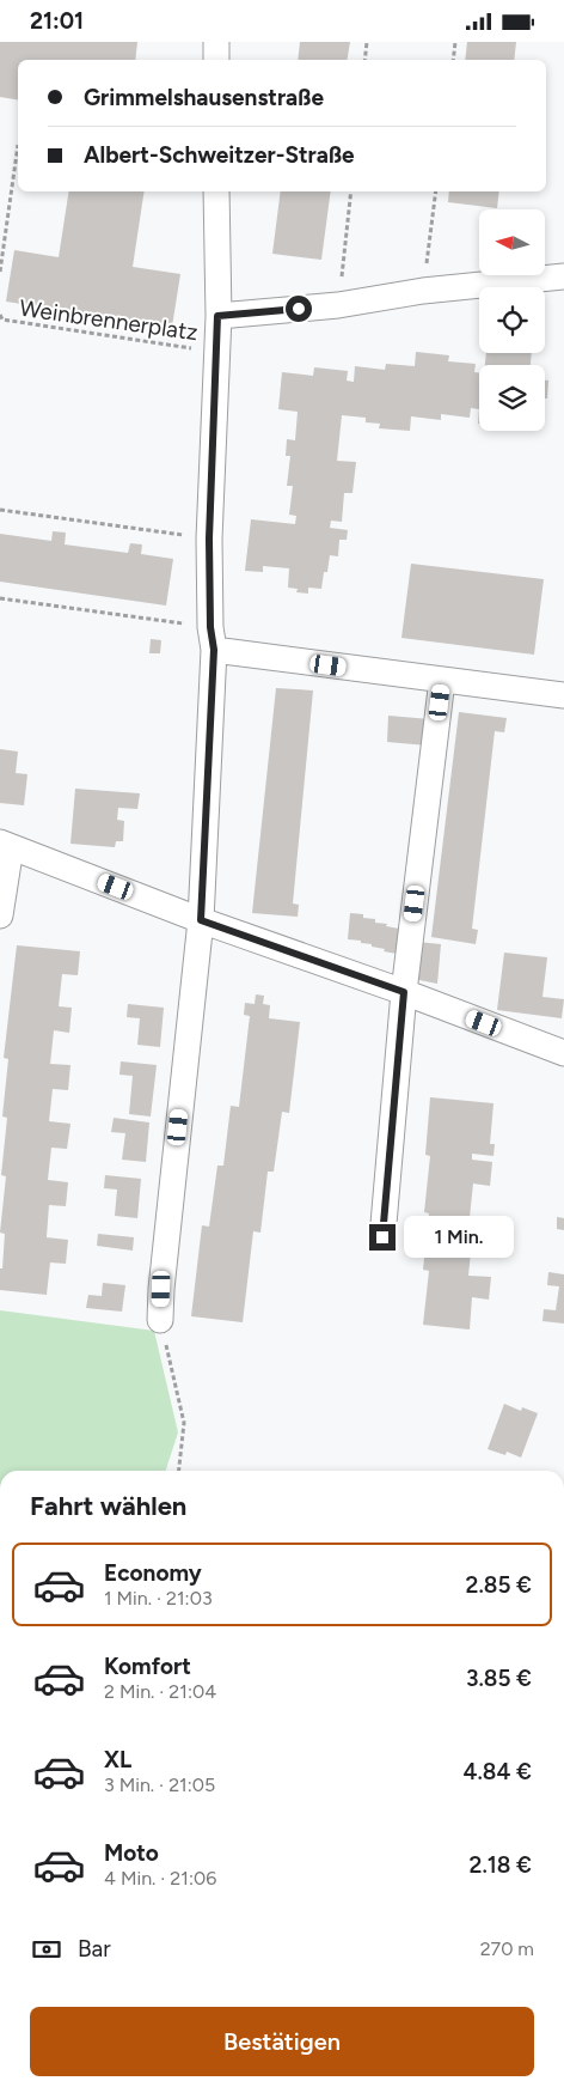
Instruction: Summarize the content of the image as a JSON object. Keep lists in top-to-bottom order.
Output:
{
  "streets": {
    "path": ["Weinbrennerplatz"]
  },
  "north": "left",
  "page": {
    "status": "21:01",
    "banner": ["Grimmelshausenstraße", "Albert-Schweitzer-Straße"],
    "bubble": "1 Min.",
    "heading": "Fahrt wählen",
    "list": [
      {
        "name": "Economy",
        "note": "1 Min. · 21:03",
        "value": "2.85 €"
      },
      {
        "name": "Komfort",
        "note": "2 Min. · 21:04",
        "value": "3.85 €"
      },
      {
        "name": "XL",
        "note": "3 Min. · 21:05",
        "value": "4.84 €"
      },
      {
        "name": "Moto",
        "note": "4 Min. · 21:06",
        "value": "2.18 €"
      }
    ],
    "pay": ["Bar", "270 m"],
    "buttons": "Bestätigen"
  }
}
